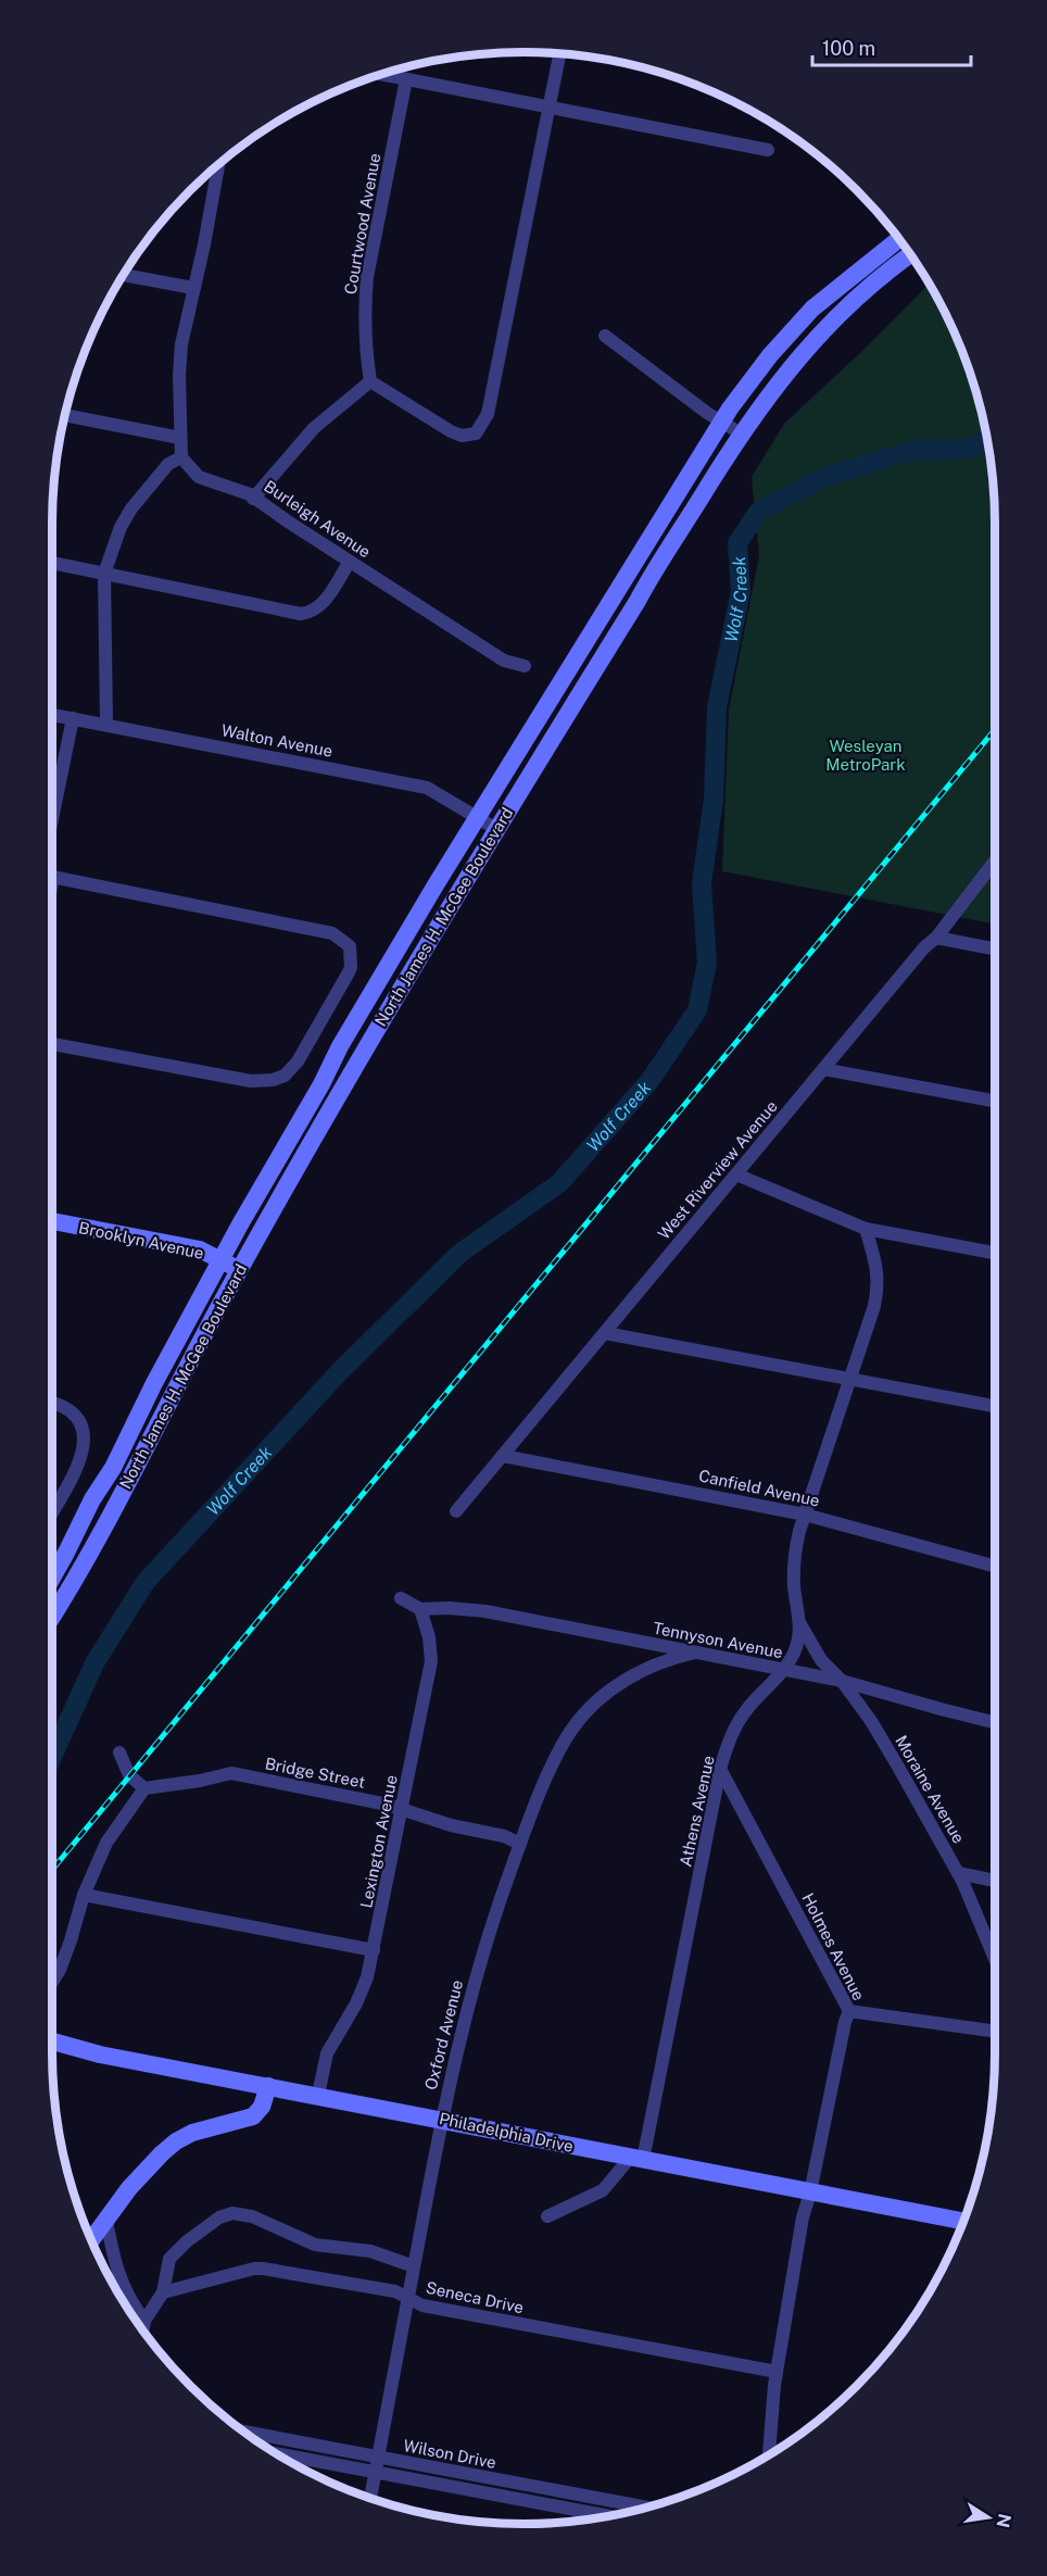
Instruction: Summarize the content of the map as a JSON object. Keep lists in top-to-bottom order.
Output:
{
  "streets": {
    "main road": ["North James H. McGee Boulevard", "Brooklyn Avenue", "Philadelphia Drive"],
    "street": [
      "Courtwood Avenue",
      "Burleigh Avenue",
      "Walton Avenue",
      "West Riverview Avenue",
      "Canfield Avenue",
      "Tennyson Avenue",
      "Bridge Street",
      "Moraine Avenue",
      "Athens Avenue",
      "Lexington Avenue",
      "Holmes Avenue",
      "Oxford Avenue",
      "Seneca Drive",
      "Wilson Drive"
    ]
  },
  "crossings": [
    ["Walton Avenue", "North James H. McGee Boulevard"],
    ["North James H. McGee Boulevard", "Brooklyn Avenue"],
    ["West Riverview Avenue", "Canfield Avenue"],
    ["Canfield Avenue", "Athens Avenue"],
    ["Tennyson Avenue", "Moraine Avenue"],
    ["Tennyson Avenue", "Athens Avenue"],
    ["Tennyson Avenue", "Lexington Avenue"],
    ["Tennyson Avenue", "Oxford Avenue"],
    ["Bridge Street", "Lexington Avenue"],
    ["Bridge Street", "Oxford Avenue"],
    ["Moraine Avenue", "Athens Avenue"],
    ["Athens Avenue", "Holmes Avenue"],
    ["Athens Avenue", "Philadelphia Drive"],
    ["Lexington Avenue", "Philadelphia Drive"],
    ["Holmes Avenue", "Philadelphia Drive"],
    ["Holmes Avenue", "Seneca Drive"],
    ["Oxford Avenue", "Philadelphia Drive"],
    ["Oxford Avenue", "Seneca Drive"],
    ["Oxford Avenue", "Wilson Drive"]
  ],
  "water": ["Wolf Creek"],
  "parks": ["Wesleyan MetroPark"],
  "scale_bar": "100 m",
  "north": "right"
}
